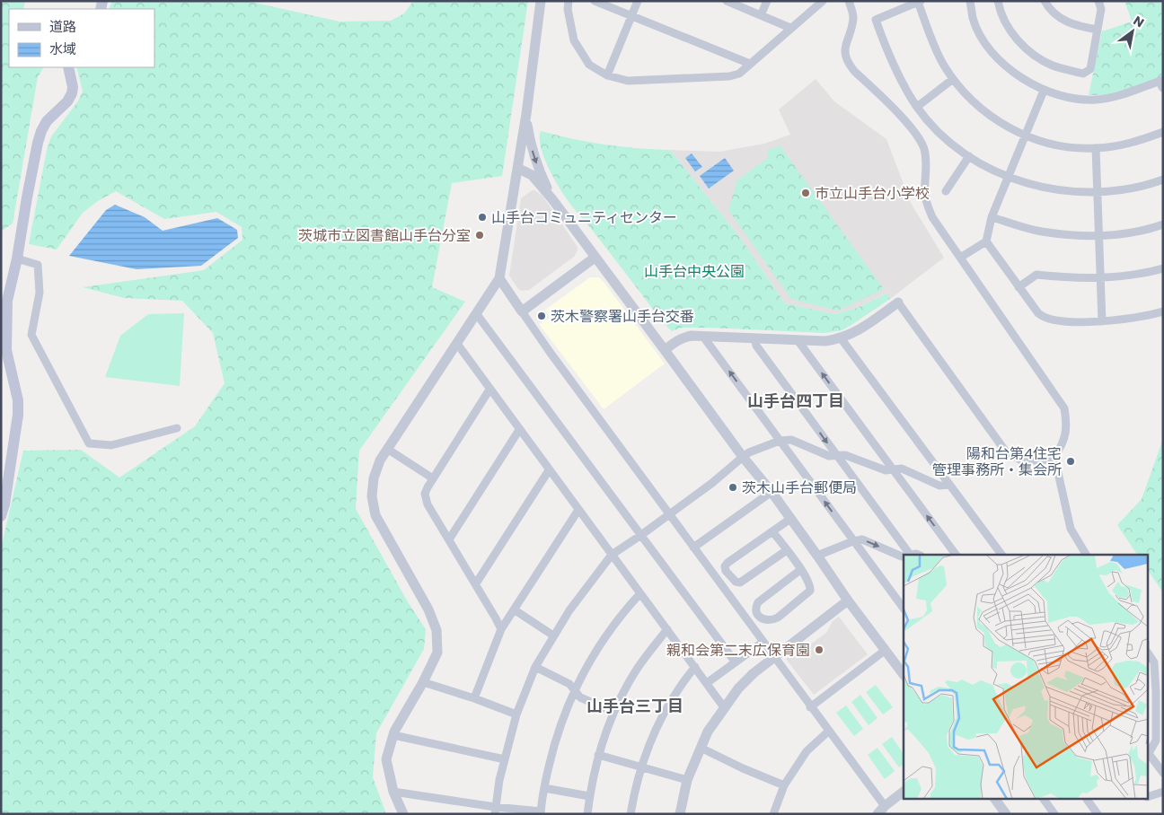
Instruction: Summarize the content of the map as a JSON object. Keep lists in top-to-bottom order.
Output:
{
  "districts": ["山手台四丁目", "山手台三丁目"],
  "parks": ["山手台中央公園"],
  "places": [
    "市立山手台小学校",
    "山手台コミュニティセンター",
    "茨城市立図書館山手台分室",
    "茨木警察署山手台交番",
    "陽和台第4住宅 管理事務所・集会所",
    "茨木山手台郵便局",
    "親和会第二末広保育園"
  ],
  "legend": ["道路", "水域"],
  "north": "top right"
}
